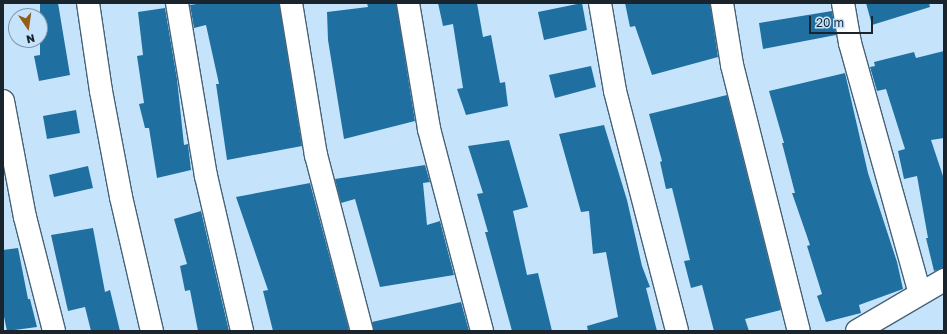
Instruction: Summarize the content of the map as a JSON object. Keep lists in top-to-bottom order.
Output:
{
  "scale_bar": "20 m",
  "north": "bottom"
}
